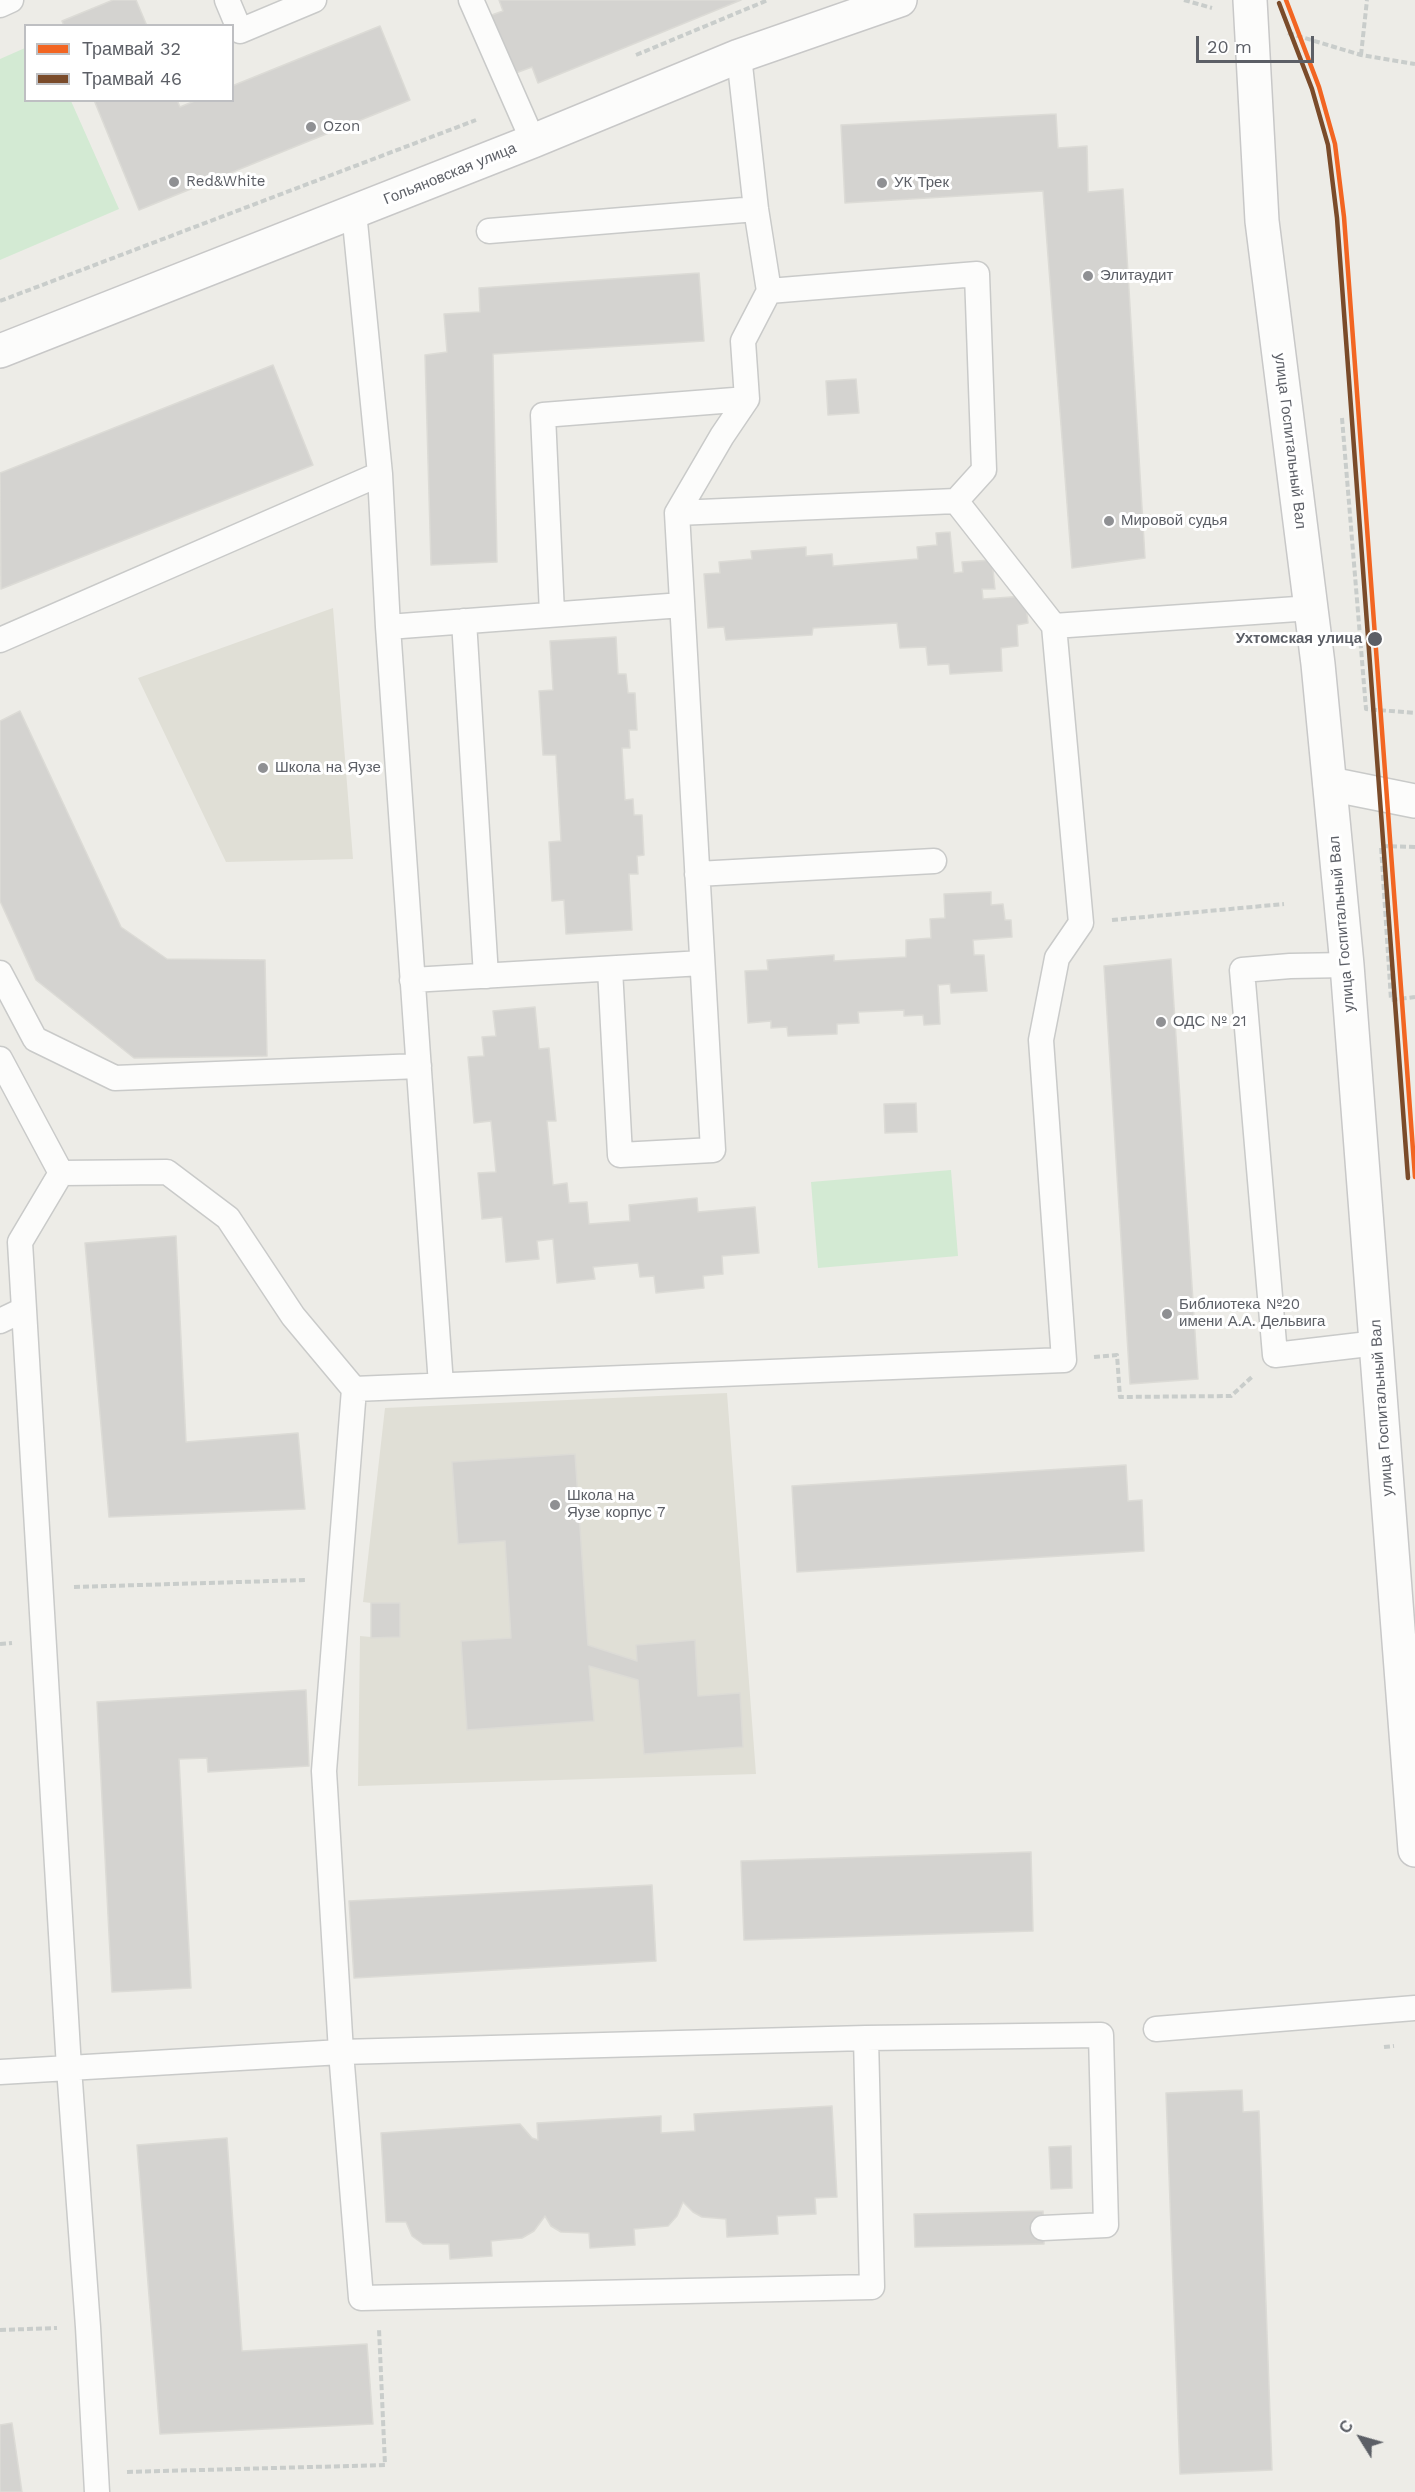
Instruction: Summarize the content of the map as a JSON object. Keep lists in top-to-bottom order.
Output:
{
  "streets": {
    "main road": ["Гольяновская улица", "улица Госпитальный Вал"]
  },
  "places": [
    "Ozon",
    "Red&White",
    "УК Трек",
    "Элитаудит",
    "Мировой судья",
    "Ухтомская улица",
    "Школа на Яузе",
    "ОДС № 21",
    "Библиотека №20 имени А.А. Дельвига",
    "Школа на Яузе корпус 7"
  ],
  "lines": ["tram line 32", "tram line 46"],
  "legend": ["Трамвай 32", "Трамвай 46"],
  "scale_bar": "20 m",
  "north": "top left"
}
